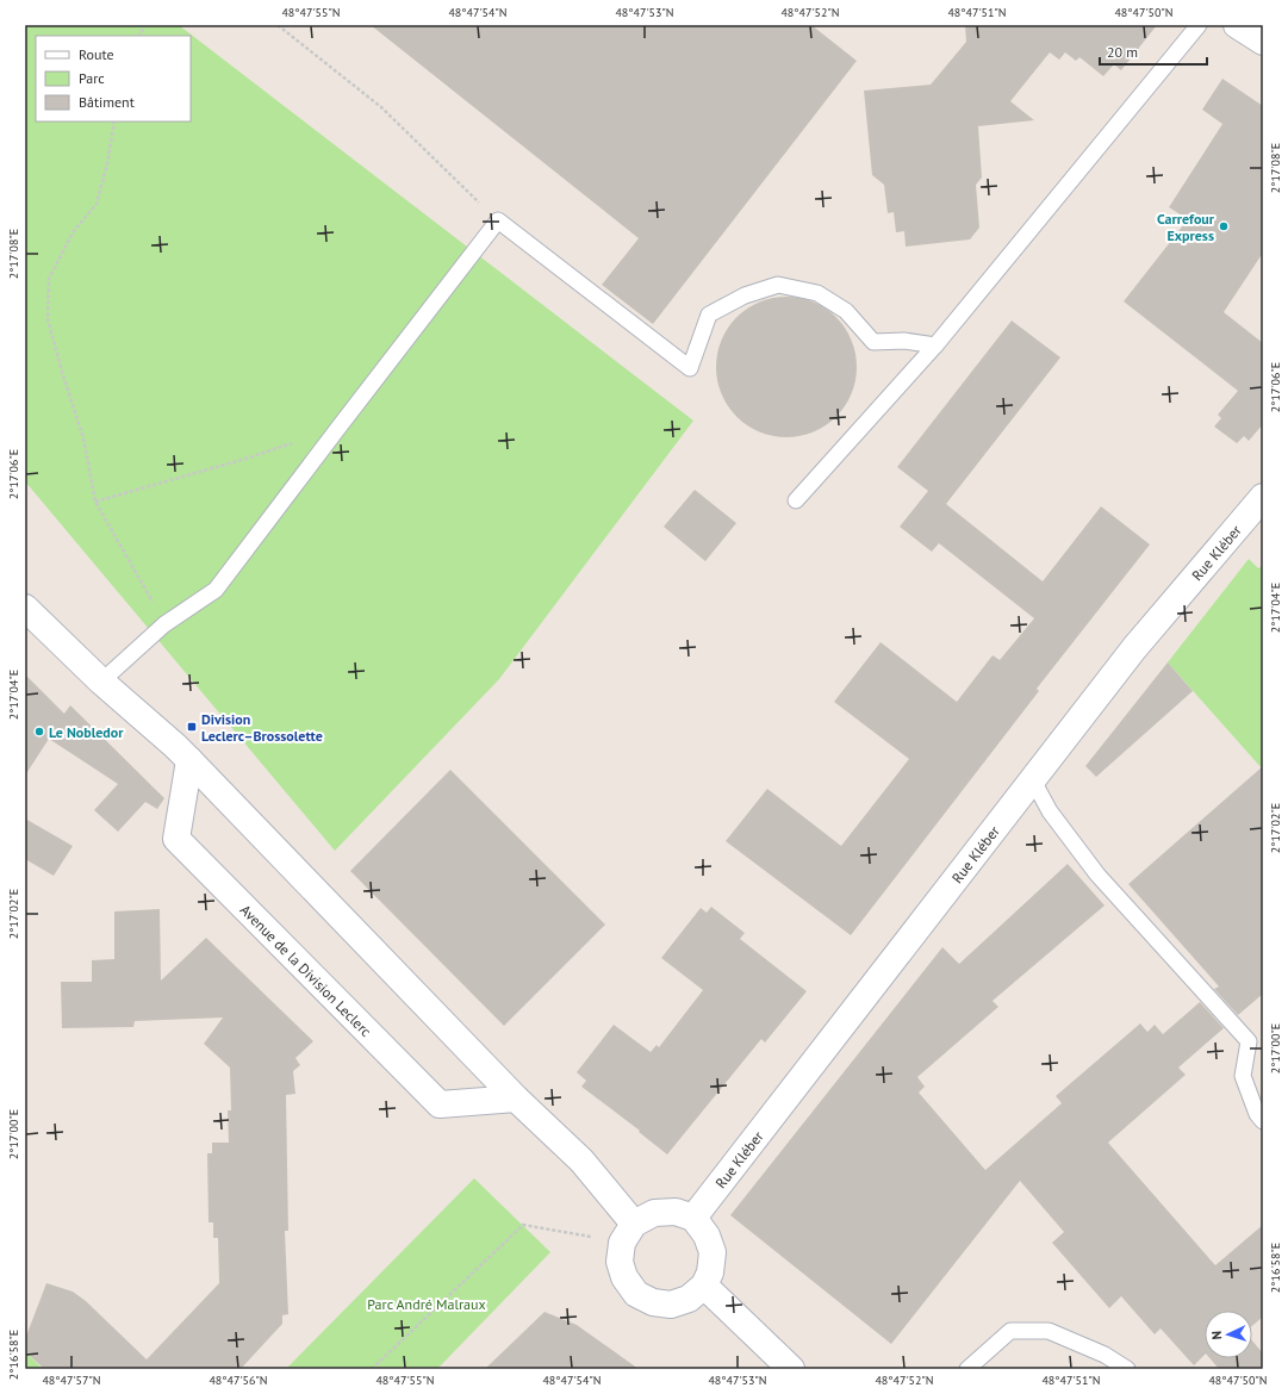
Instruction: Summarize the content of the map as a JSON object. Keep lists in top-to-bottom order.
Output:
{
  "streets": {
    "street": ["Rue Kléber", "Avenue de la Division Leclerc"]
  },
  "parks": ["Parc André Malraux"],
  "places": {
    "other": ["Carrefour Express", "Le Nobledor"],
    "transit": ["Division Leclerc–Brossolette"]
  },
  "legend": ["Route", "Parc", "Bâtiment"],
  "scale_bar": "20 m",
  "north": "left",
  "coordinates": [
    "48°47'55\"N",
    "48°47'54\"N",
    "48°47'53\"N",
    "48°47'52\"N",
    "48°47'51\"N",
    "48°47'50\"N",
    "2°17'08\"E",
    "2°17'06\"E",
    "2°17'04\"E",
    "2°17'02\"E",
    "2°17'00\"E",
    "2°16'58\"E",
    "48°47'57\"N",
    "48°47'56\"N"
  ]
}
